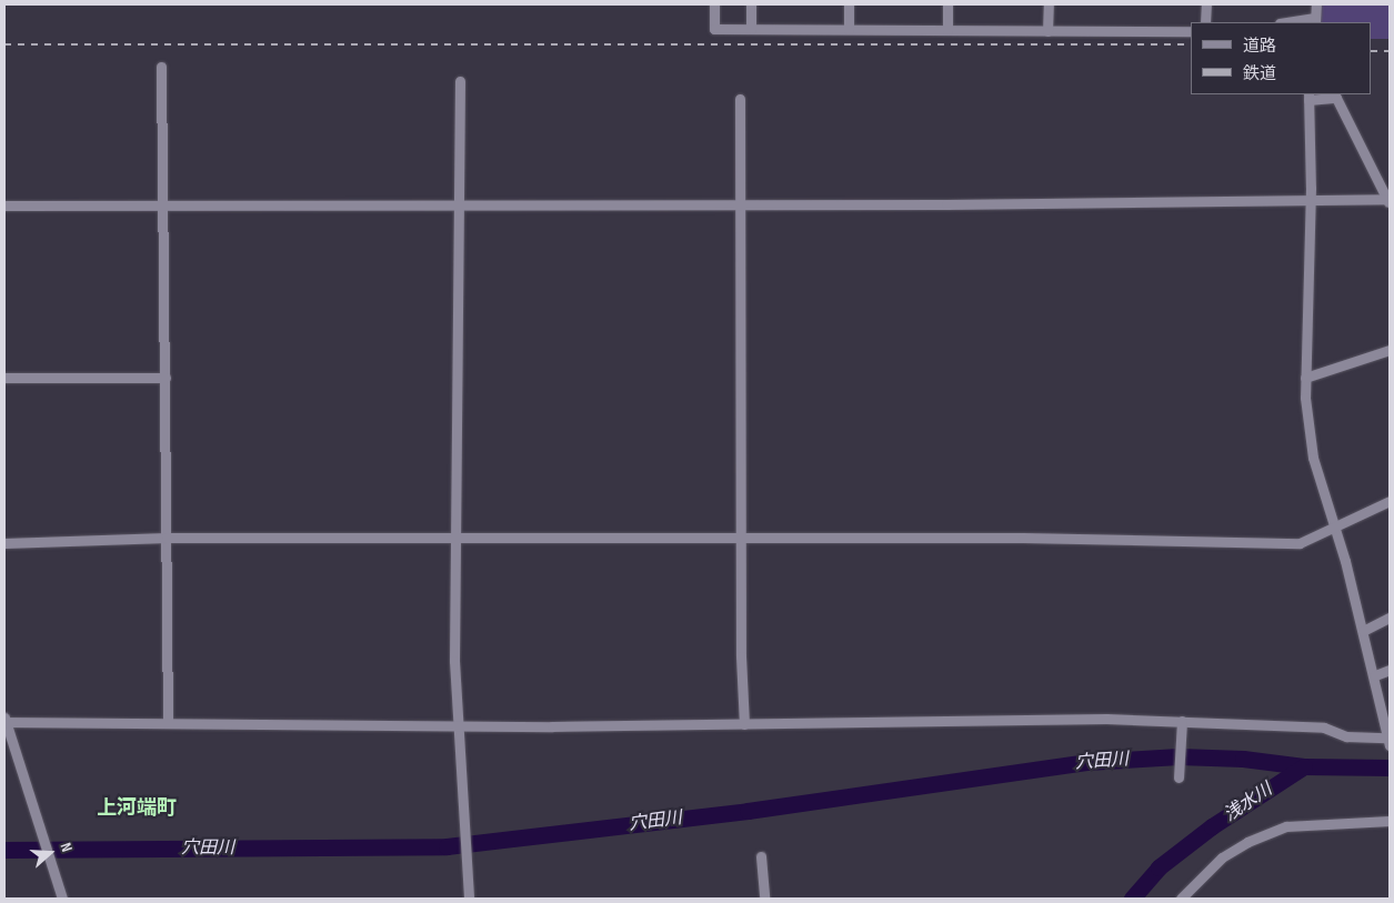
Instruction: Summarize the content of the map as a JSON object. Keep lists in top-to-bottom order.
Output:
{
  "districts": ["上河端町"],
  "water": ["穴田川", "浅水川"],
  "legend": ["道路", "鉄道"],
  "north": "right"
}
